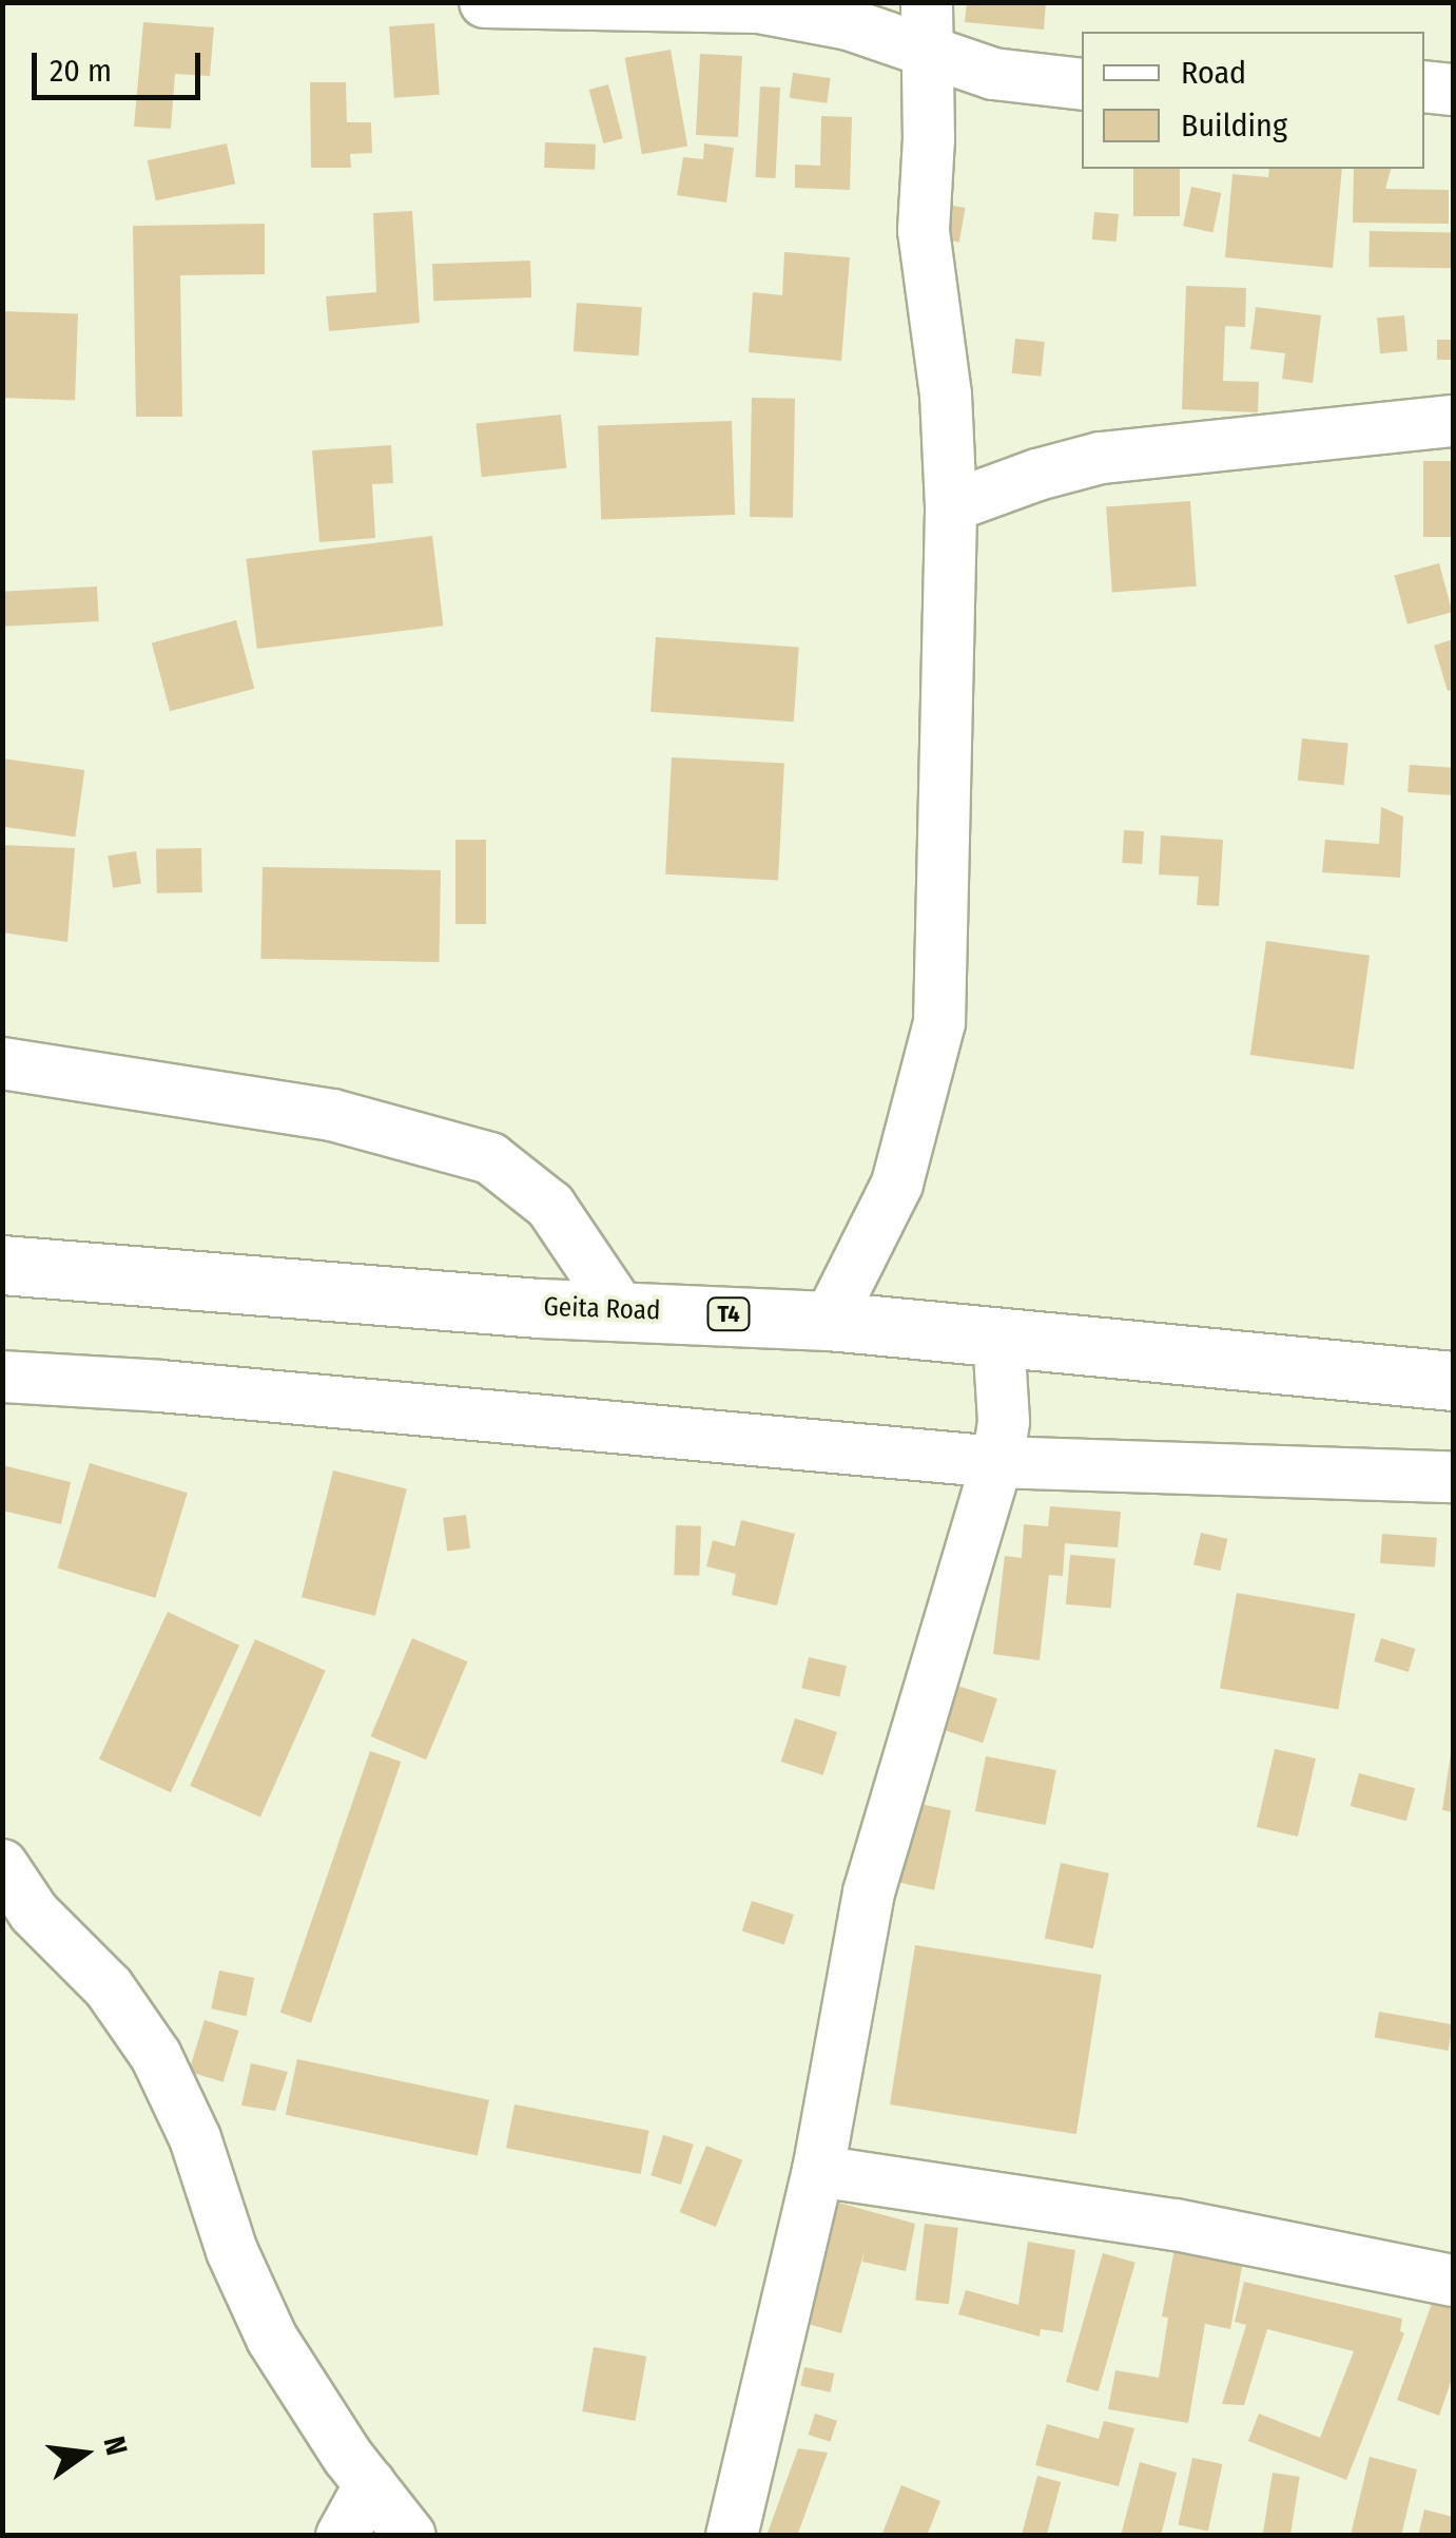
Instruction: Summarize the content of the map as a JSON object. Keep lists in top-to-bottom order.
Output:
{
  "streets": {
    "highway": ["Geita Road", "T4"]
  },
  "legend": ["Road", "Building"],
  "scale_bar": "20 m",
  "north": "right"
}
